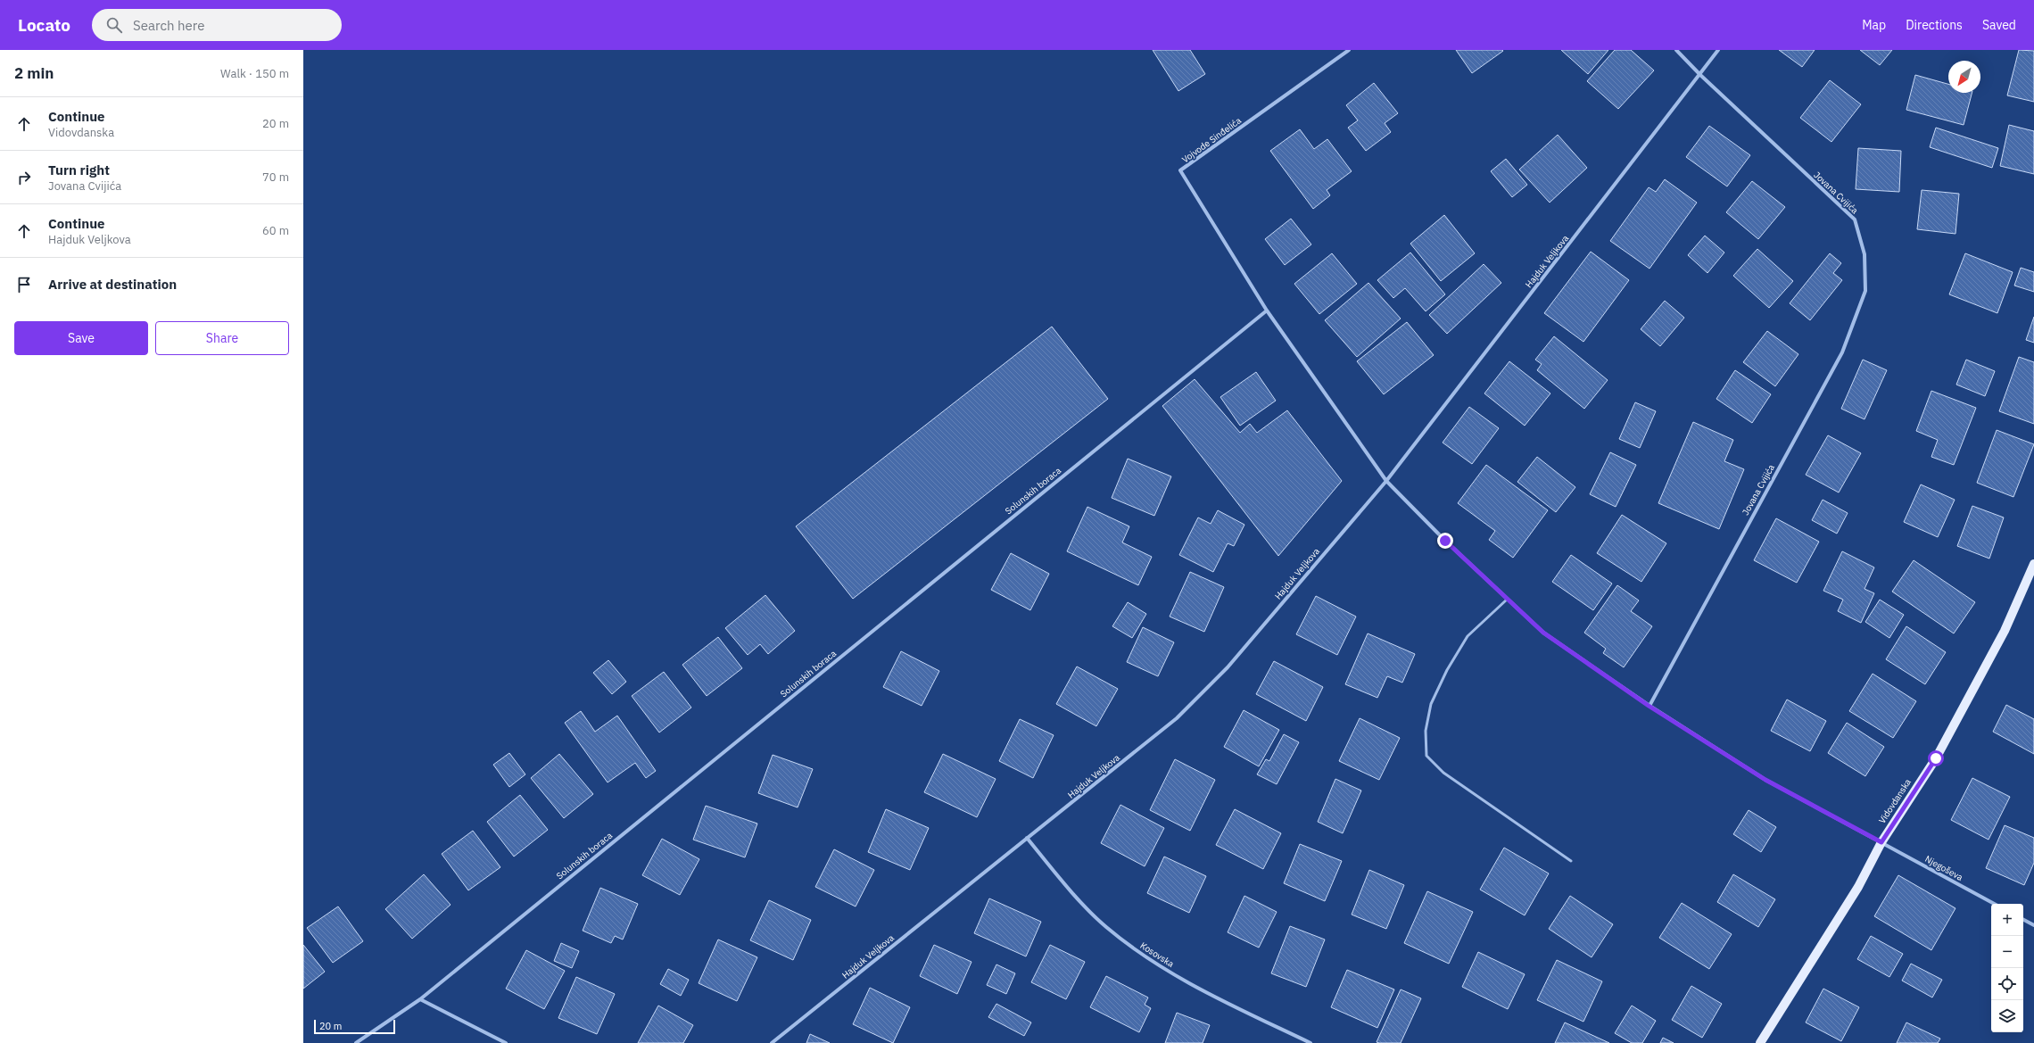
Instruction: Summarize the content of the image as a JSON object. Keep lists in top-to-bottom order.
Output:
{
  "streets": {
    "main road": ["Vidovdanska"],
    "street": [
      "Vojvode Sinđelića",
      "Jovana Cvijića",
      "Hajduk Veljkova",
      "Solunskih boraca",
      "Njegoševa",
      "Kosovska"
    ]
  },
  "crossings": [
    ["Vojvode Sinđelića", "Solunskih boraca"],
    ["Jovana Cvijića", "Hajduk Veljkova"],
    ["Hajduk Veljkova", "Kosovska"],
    ["Vidovdanska", "Njegoševa"]
  ],
  "scale_bar": "20 m",
  "north": "bottom left",
  "page": {
    "header": "Locato",
    "search": "Search here",
    "nav": ["Map", "Directions", "Saved"],
    "heading": ["2 min", "Walk · 150 m"],
    "list": [
      ["Continue", "Vidovdanska", "20 m"],
      ["Turn right", "Jovana Cvijića", "70 m"],
      ["Continue", "Hajduk Veljkova", "60 m"],
      "Arrive at destination"
    ],
    "buttons": ["Save", "Share"],
    "map_buttons": ["+", "−"],
    "scale": "20 m"
  }
}
